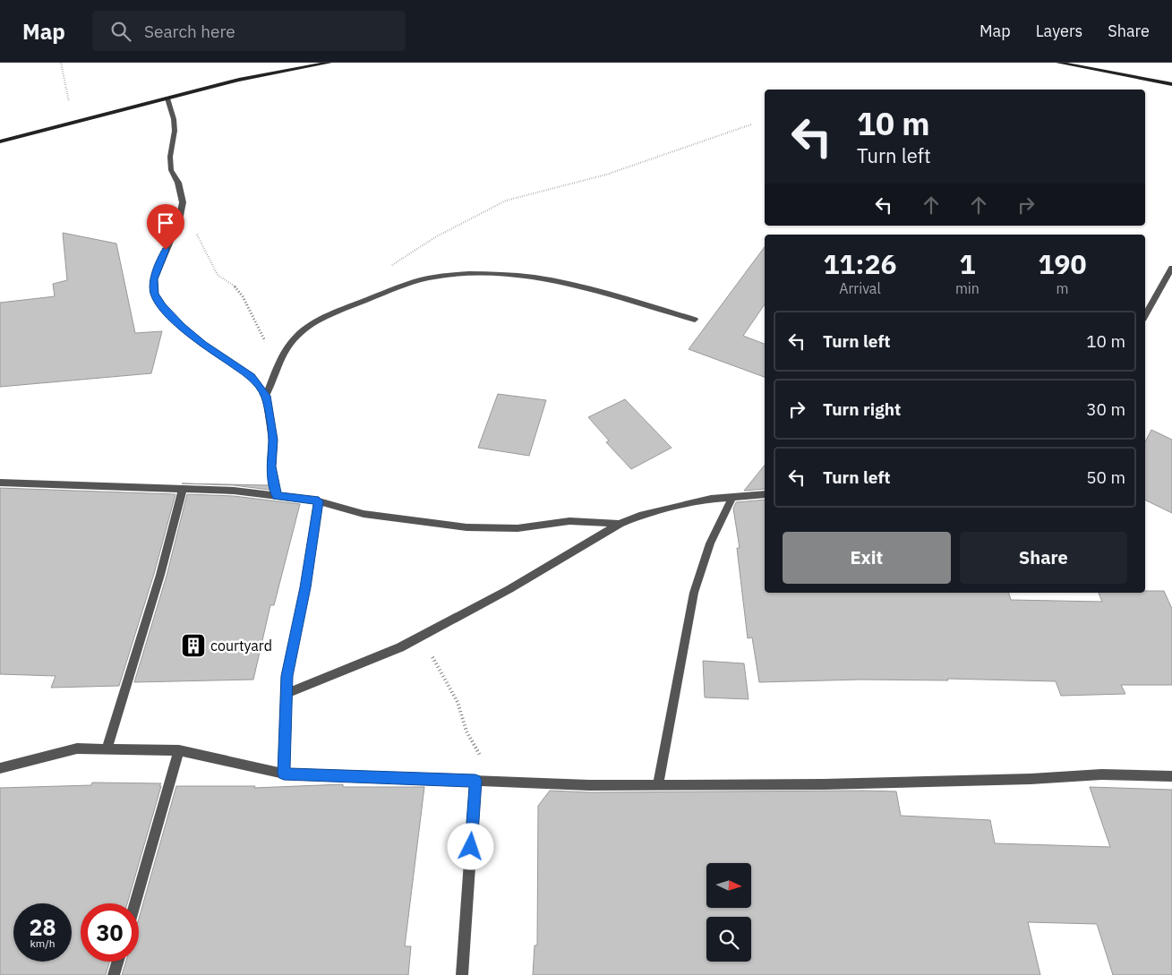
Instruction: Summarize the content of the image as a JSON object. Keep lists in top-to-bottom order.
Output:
{
  "places": {
    "building": ["courtyard"]
  },
  "north": "right",
  "page": {
    "header": "Map",
    "search": "Search here",
    "nav": ["Map", "Layers", "Share"],
    "turn": ["10 m", "Turn left"],
    "eta": [
      "11:26",
      "Arrival",
      "1",
      "min",
      "190",
      "m"
    ],
    "list": [
      {
        "name": "Turn left",
        "value": "10 m"
      },
      {
        "name": "Turn right",
        "value": "30 m"
      },
      {
        "name": "Turn left",
        "value": "50 m"
      }
    ],
    "buttons": ["Exit", "Share"],
    "speed": "28 km/h",
    "limit": "30"
  }
}
